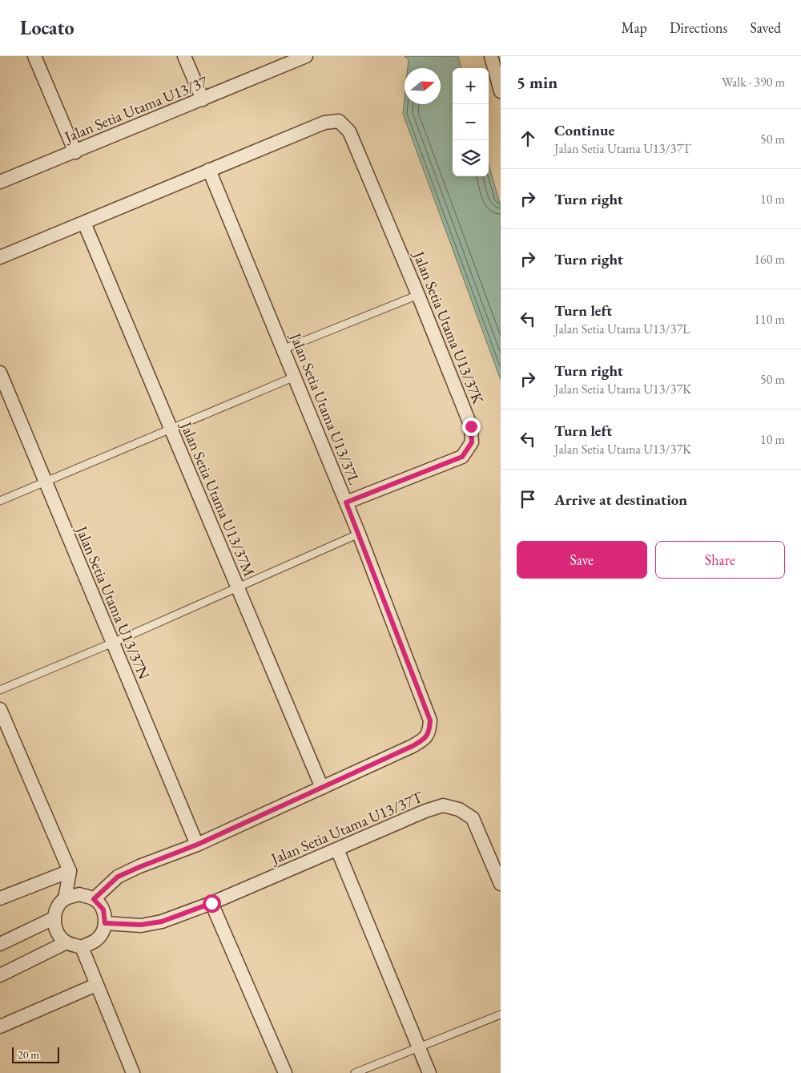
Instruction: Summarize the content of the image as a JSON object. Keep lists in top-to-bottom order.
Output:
{
  "streets": {
    "street": [
      "Jalan Setia Utama U13/37",
      "Jalan Setia Utama U13/37K",
      "Jalan Setia Utama U13/37L",
      "Jalan Setia Utama U13/37M",
      "Jalan Setia Utama U13/37N",
      "Jalan Setia Utama U13/37T"
    ]
  },
  "crossings": [
    ["Jalan Setia Utama U13/37K", "Jalan Setia Utama U13/37L"],
    ["Jalan Setia Utama U13/37L", "Jalan Setia Utama U13/37M"]
  ],
  "scale_bar": "20 m",
  "north": "right",
  "page": {
    "header": "Locato",
    "nav": ["Map", "Directions", "Saved"],
    "heading": ["5 min", "Walk · 390 m"],
    "map_buttons": ["+", "−"],
    "list": [
      ["Continue", "Jalan Setia Utama U13/37T", "50 m"],
      ["Turn right", "10 m"],
      ["Turn right", "160 m"],
      ["Turn left", "Jalan Setia Utama U13/37L", "110 m"],
      ["Turn right", "Jalan Setia Utama U13/37K", "50 m"],
      ["Turn left", "Jalan Setia Utama U13/37K", "10 m"],
      "Arrive at destination"
    ],
    "buttons": ["Save", "Share"],
    "scale": "20 m"
  }
}
